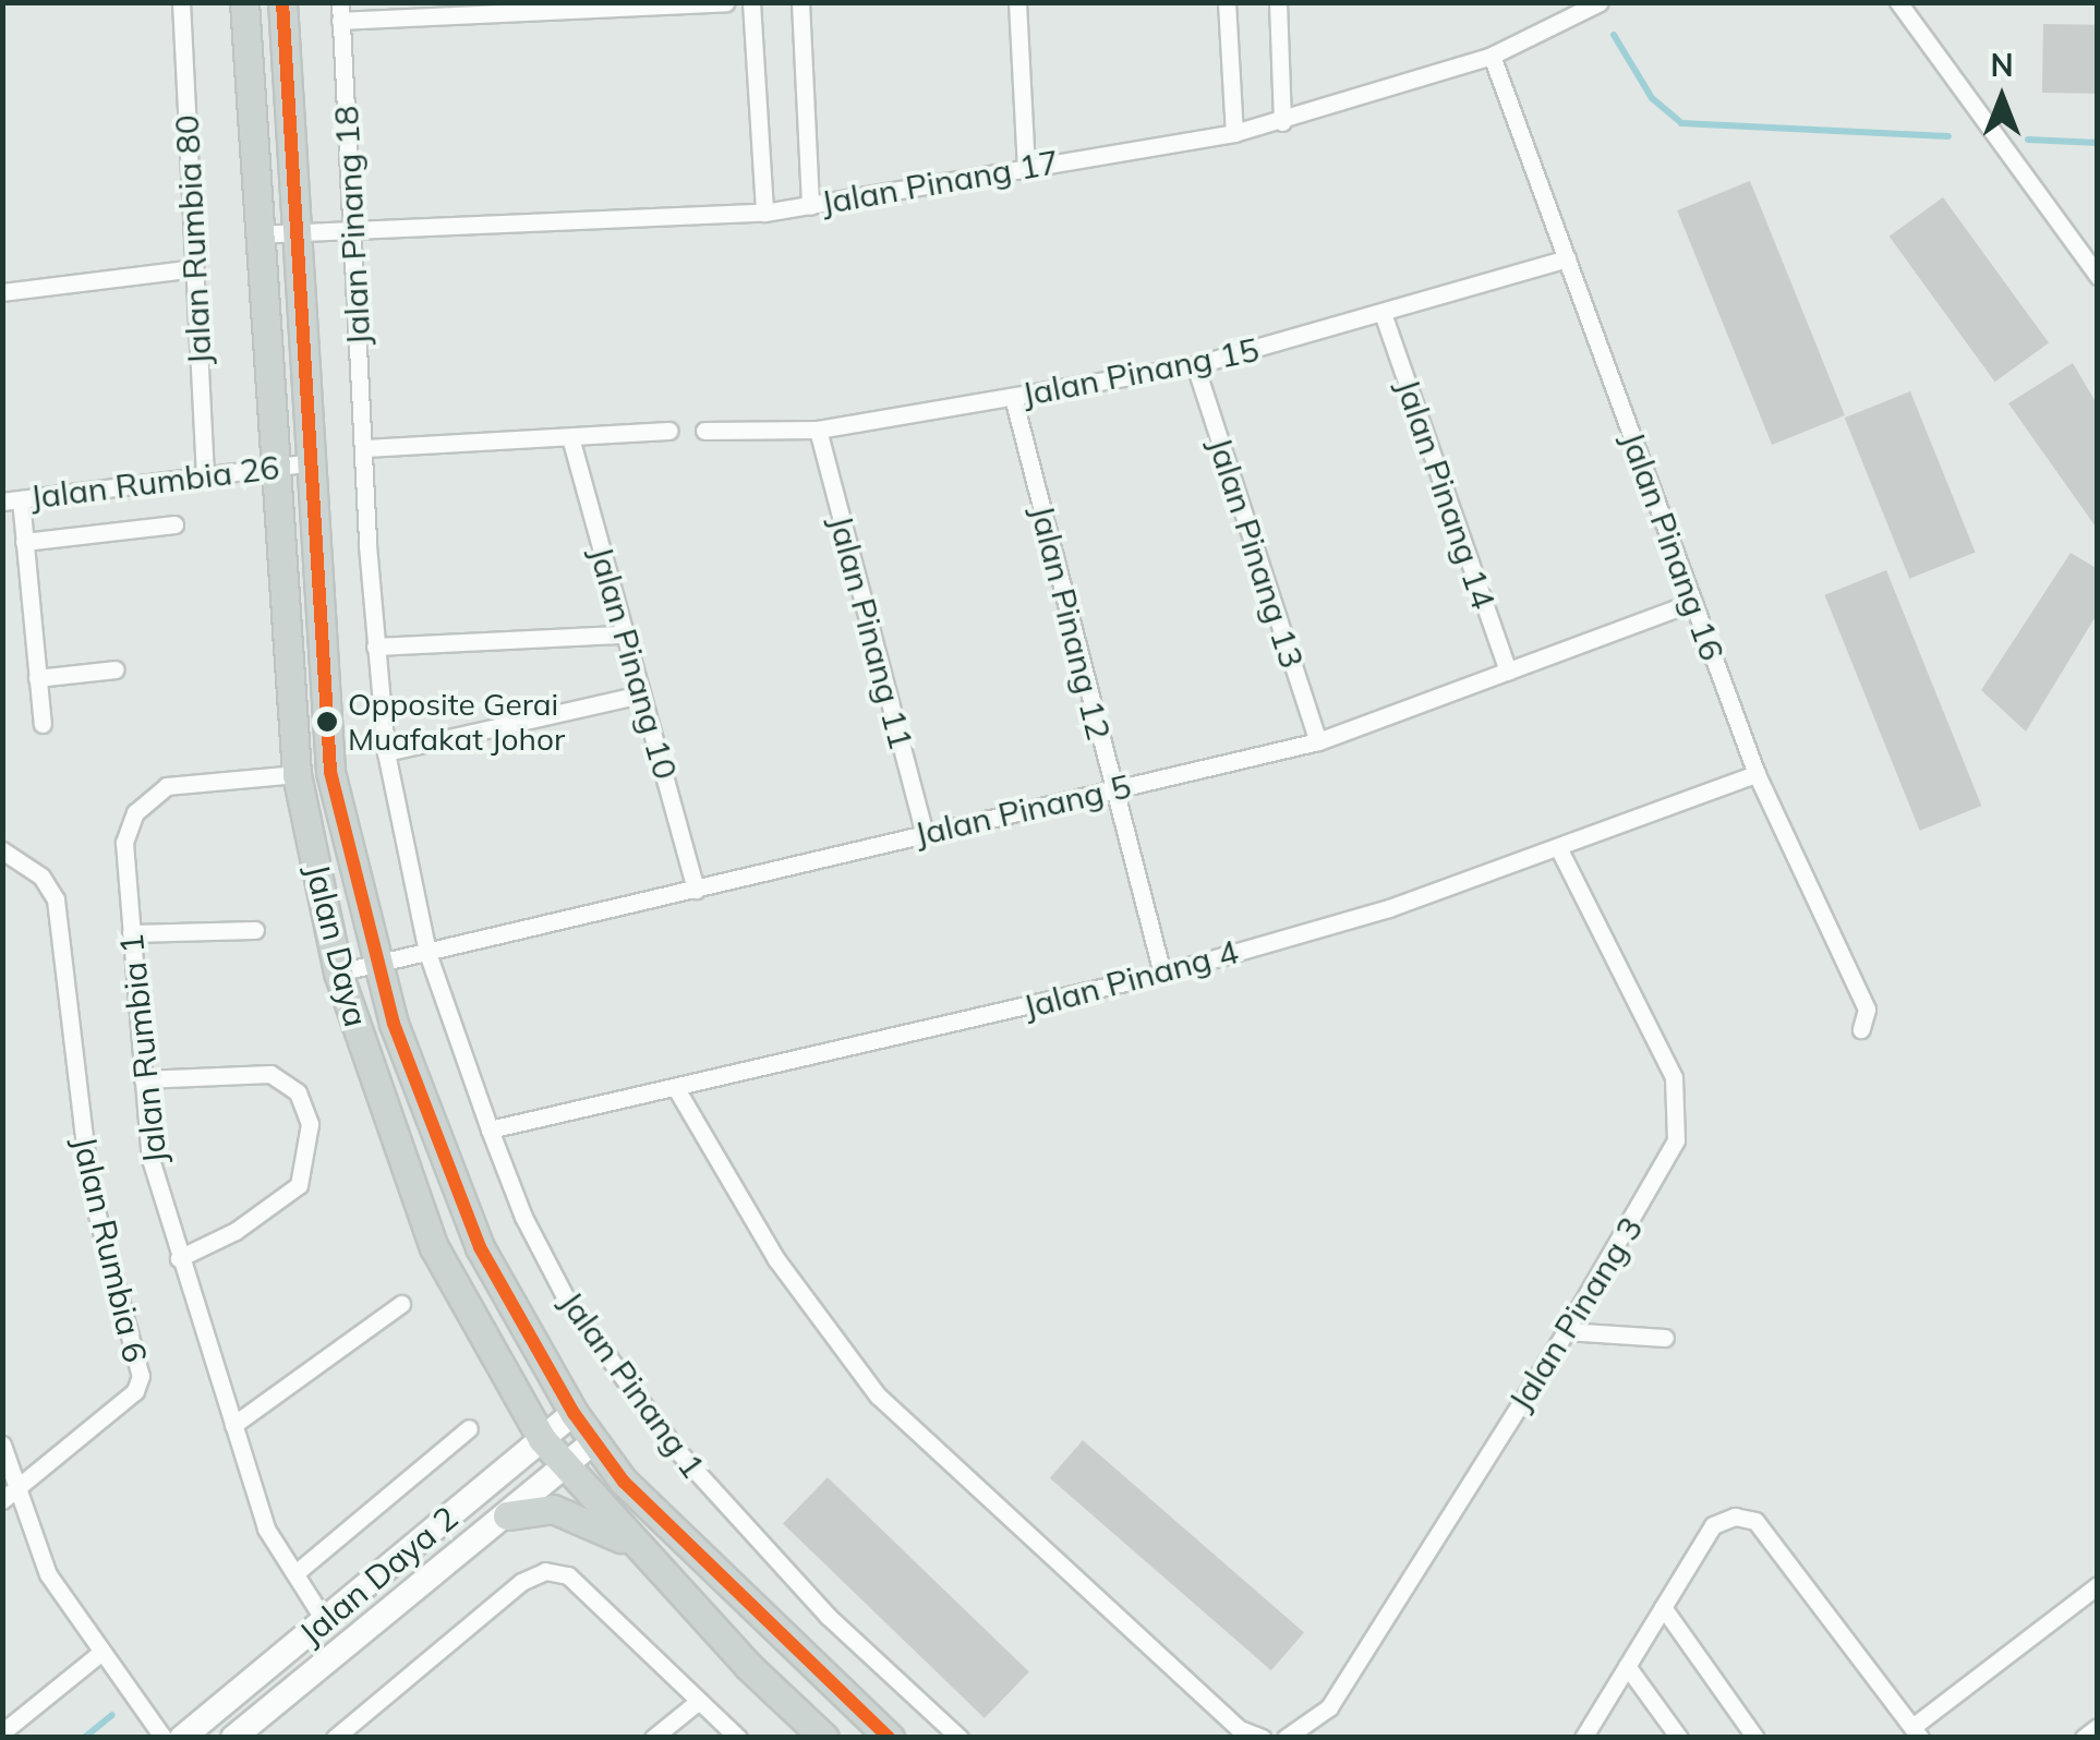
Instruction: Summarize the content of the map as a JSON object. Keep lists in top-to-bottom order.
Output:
{
  "streets": {
    "main road": ["Jalan Daya", "Jalan Daya 2"],
    "street": [
      "Jalan Pinang 17",
      "Jalan Pinang 18",
      "Jalan Rumbia 80",
      "Jalan Pinang 15",
      "Jalan Rumbia 26",
      "Jalan Pinang 14",
      "Jalan Pinang 16",
      "Jalan Pinang 13",
      "Jalan Pinang 12",
      "Jalan Pinang 11",
      "Jalan Pinang 10",
      "Jalan Pinang 5",
      "Jalan Pinang 4",
      "Jalan Rumbia 1",
      "Jalan Rumbia 6",
      "Jalan Pinang 3",
      "Jalan Pinang 1"
    ]
  },
  "crossings": [
    ["Jalan Pinang 17", "Jalan Pinang 18"],
    ["Jalan Pinang 17", "Jalan Pinang 16"],
    ["Jalan Pinang 17", "Jalan Daya"],
    ["Jalan Pinang 18", "Jalan Pinang 1"],
    ["Jalan Rumbia 80", "Jalan Rumbia 26"],
    ["Jalan Pinang 15", "Jalan Pinang 14"],
    ["Jalan Pinang 15", "Jalan Pinang 16"],
    ["Jalan Pinang 15", "Jalan Pinang 13"],
    ["Jalan Pinang 15", "Jalan Pinang 12"],
    ["Jalan Pinang 15", "Jalan Pinang 11"],
    ["Jalan Rumbia 26", "Jalan Daya"],
    ["Jalan Pinang 14", "Jalan Pinang 5"],
    ["Jalan Pinang 16", "Jalan Pinang 5"],
    ["Jalan Pinang 16", "Jalan Pinang 4"],
    ["Jalan Pinang 13", "Jalan Pinang 5"],
    ["Jalan Pinang 12", "Jalan Pinang 5"],
    ["Jalan Pinang 12", "Jalan Pinang 4"],
    ["Jalan Pinang 11", "Jalan Pinang 5"],
    ["Jalan Pinang 10", "Jalan Pinang 5"],
    ["Jalan Pinang 5", "Jalan Daya"],
    ["Jalan Pinang 5", "Jalan Pinang 1"],
    ["Jalan Daya", "Jalan Rumbia 1"],
    ["Jalan Daya", "Jalan Daya 2"],
    ["Jalan Pinang 4", "Jalan Pinang 3"],
    ["Jalan Pinang 4", "Jalan Pinang 1"],
    ["Jalan Rumbia 1", "Jalan Daya 2"]
  ],
  "places": ["Opposite Gerai Muafakat Johor"],
  "north": "top"
}
